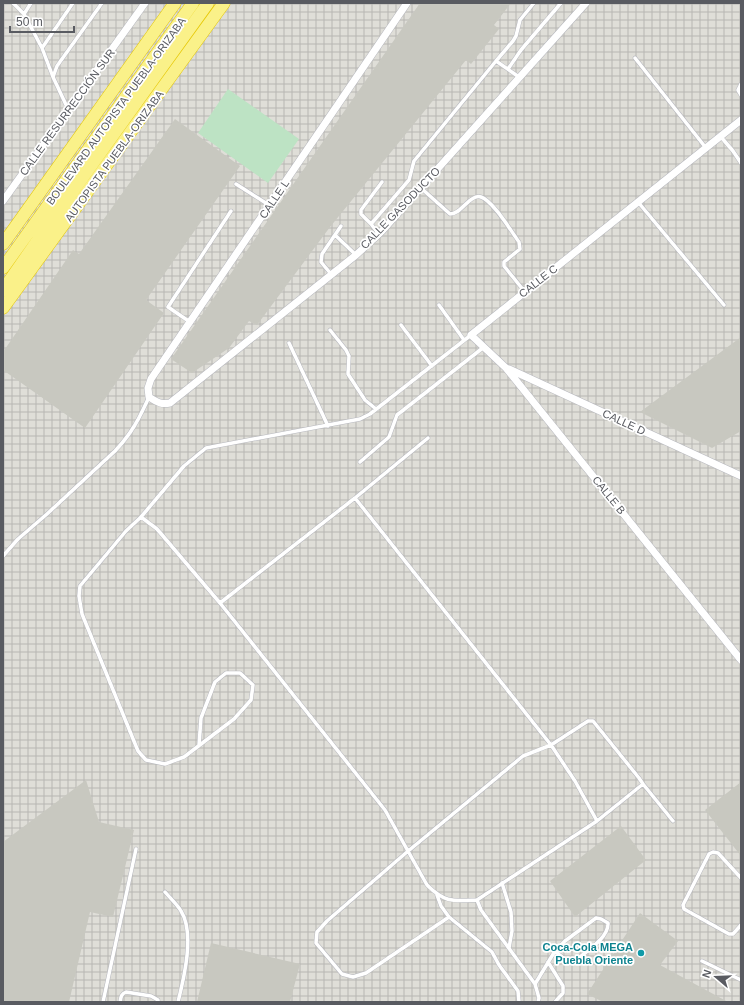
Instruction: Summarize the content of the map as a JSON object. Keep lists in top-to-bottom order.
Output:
{
  "streets": {
    "highway": ["BOULEVARD AUTOPISTA PUEBLA-ORIZABA", "AUTOPISTA PUEBLA-ORIZABA"],
    "street": [
      "CALLE RESURRECCIÓN SUR",
      "CALLE L",
      "CALLE GASODUCTO",
      "CALLE C",
      "CALLE D",
      "CALLE B"
    ]
  },
  "crossings": [
    ["CALLE L", "CALLE GASODUCTO"],
    ["CALLE C", "CALLE B"],
    ["CALLE D", "CALLE B"]
  ],
  "places": ["Coca-Cola MEGA Puebla Oriente"],
  "scale_bar": "50 m",
  "north": "left"
}
